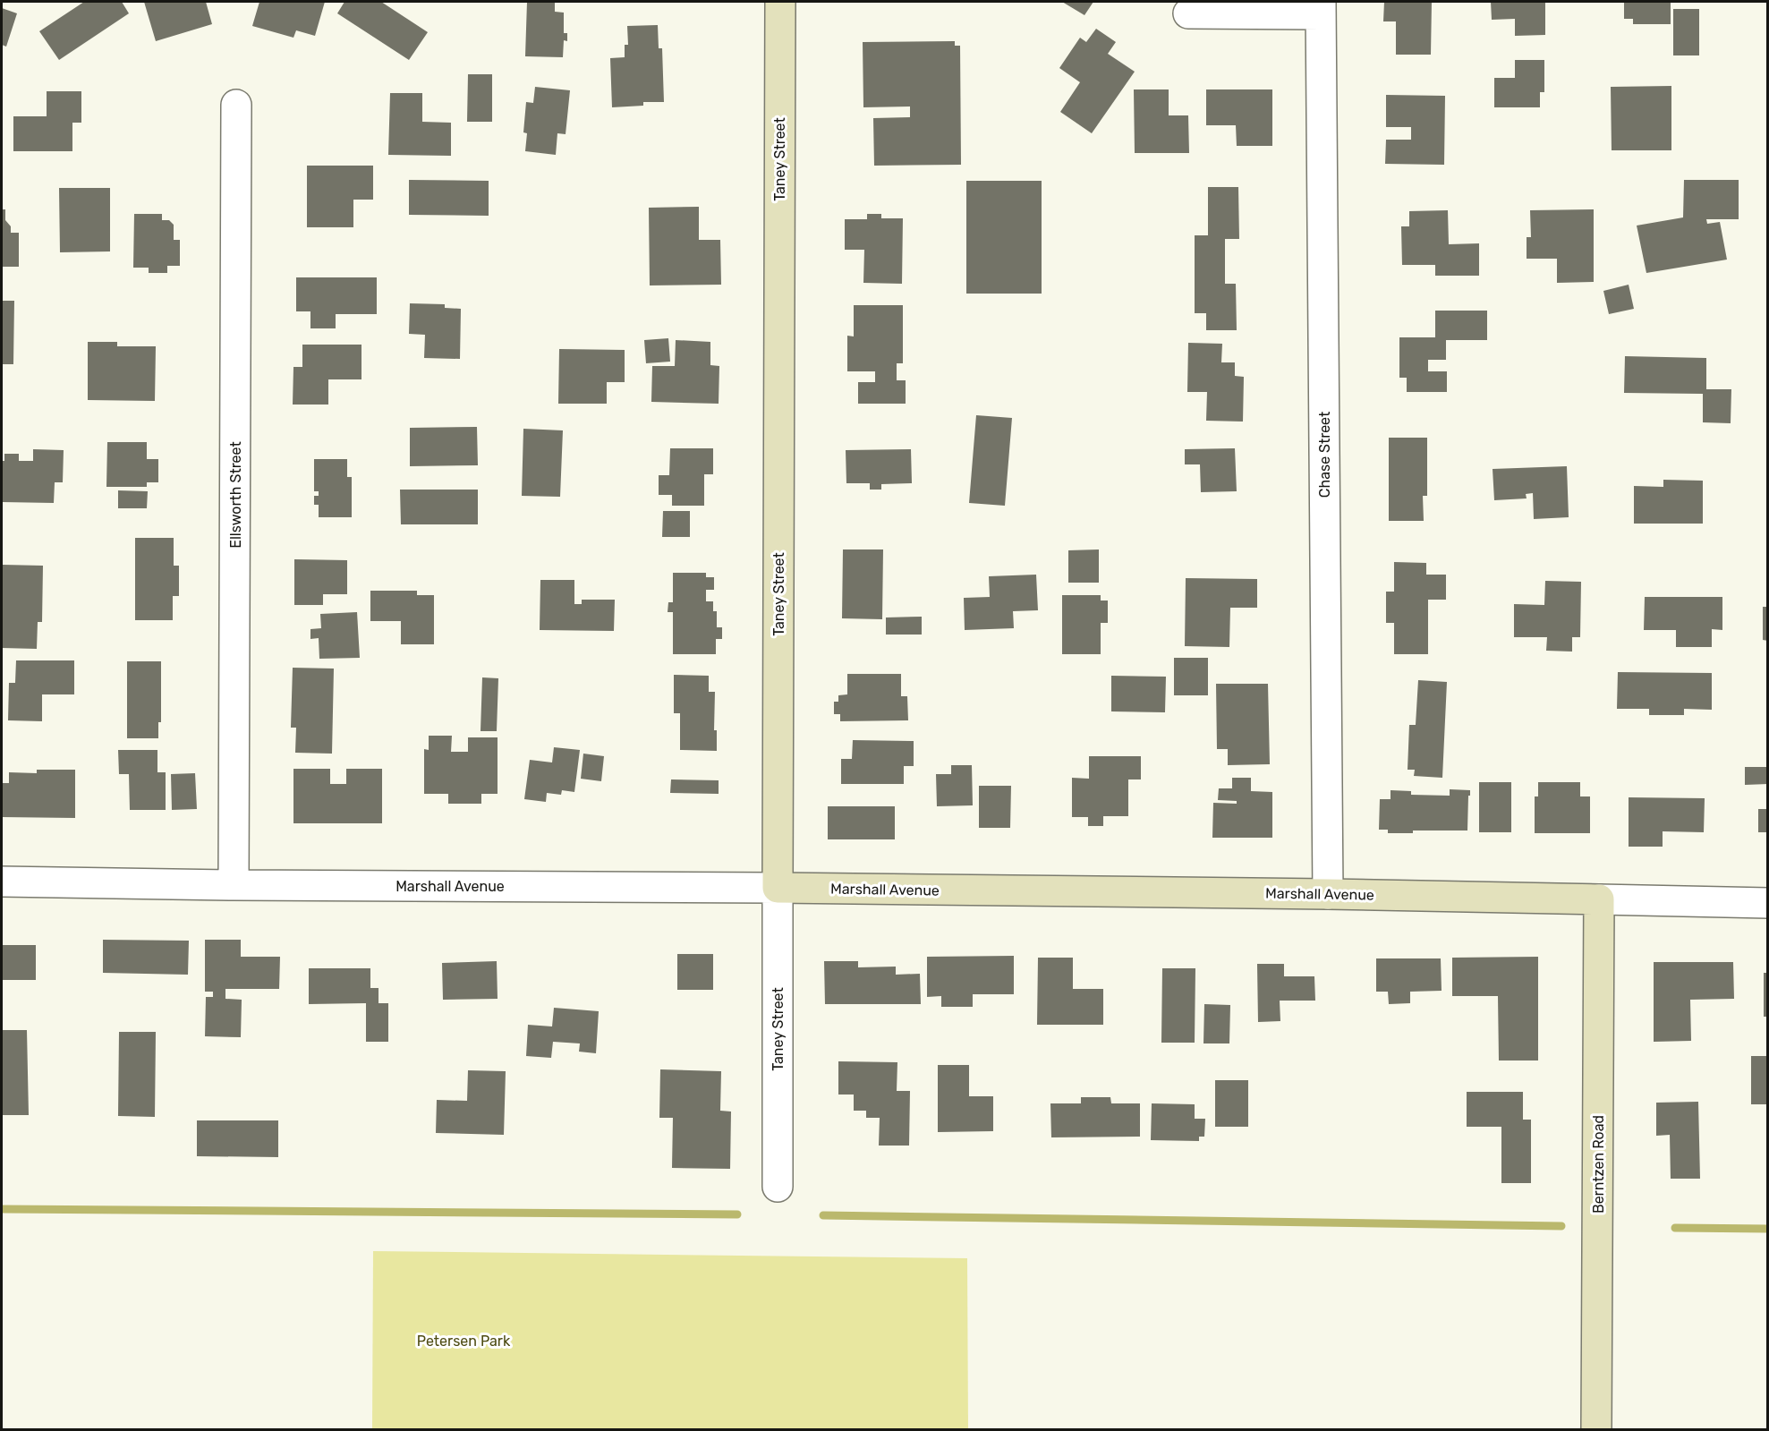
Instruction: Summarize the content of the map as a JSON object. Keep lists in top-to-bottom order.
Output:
{
  "streets": {
    "street": [
      "Taney Street",
      "Chase Street",
      "Ellsworth Street",
      "Marshall Avenue",
      "Berntzen Road"
    ]
  },
  "crossings": [
    ["Taney Street", "Marshall Avenue"],
    ["Chase Street", "Marshall Avenue"],
    ["Ellsworth Street", "Marshall Avenue"],
    ["Marshall Avenue", "Berntzen Road"]
  ],
  "parks": ["Petersen Park"]
}
